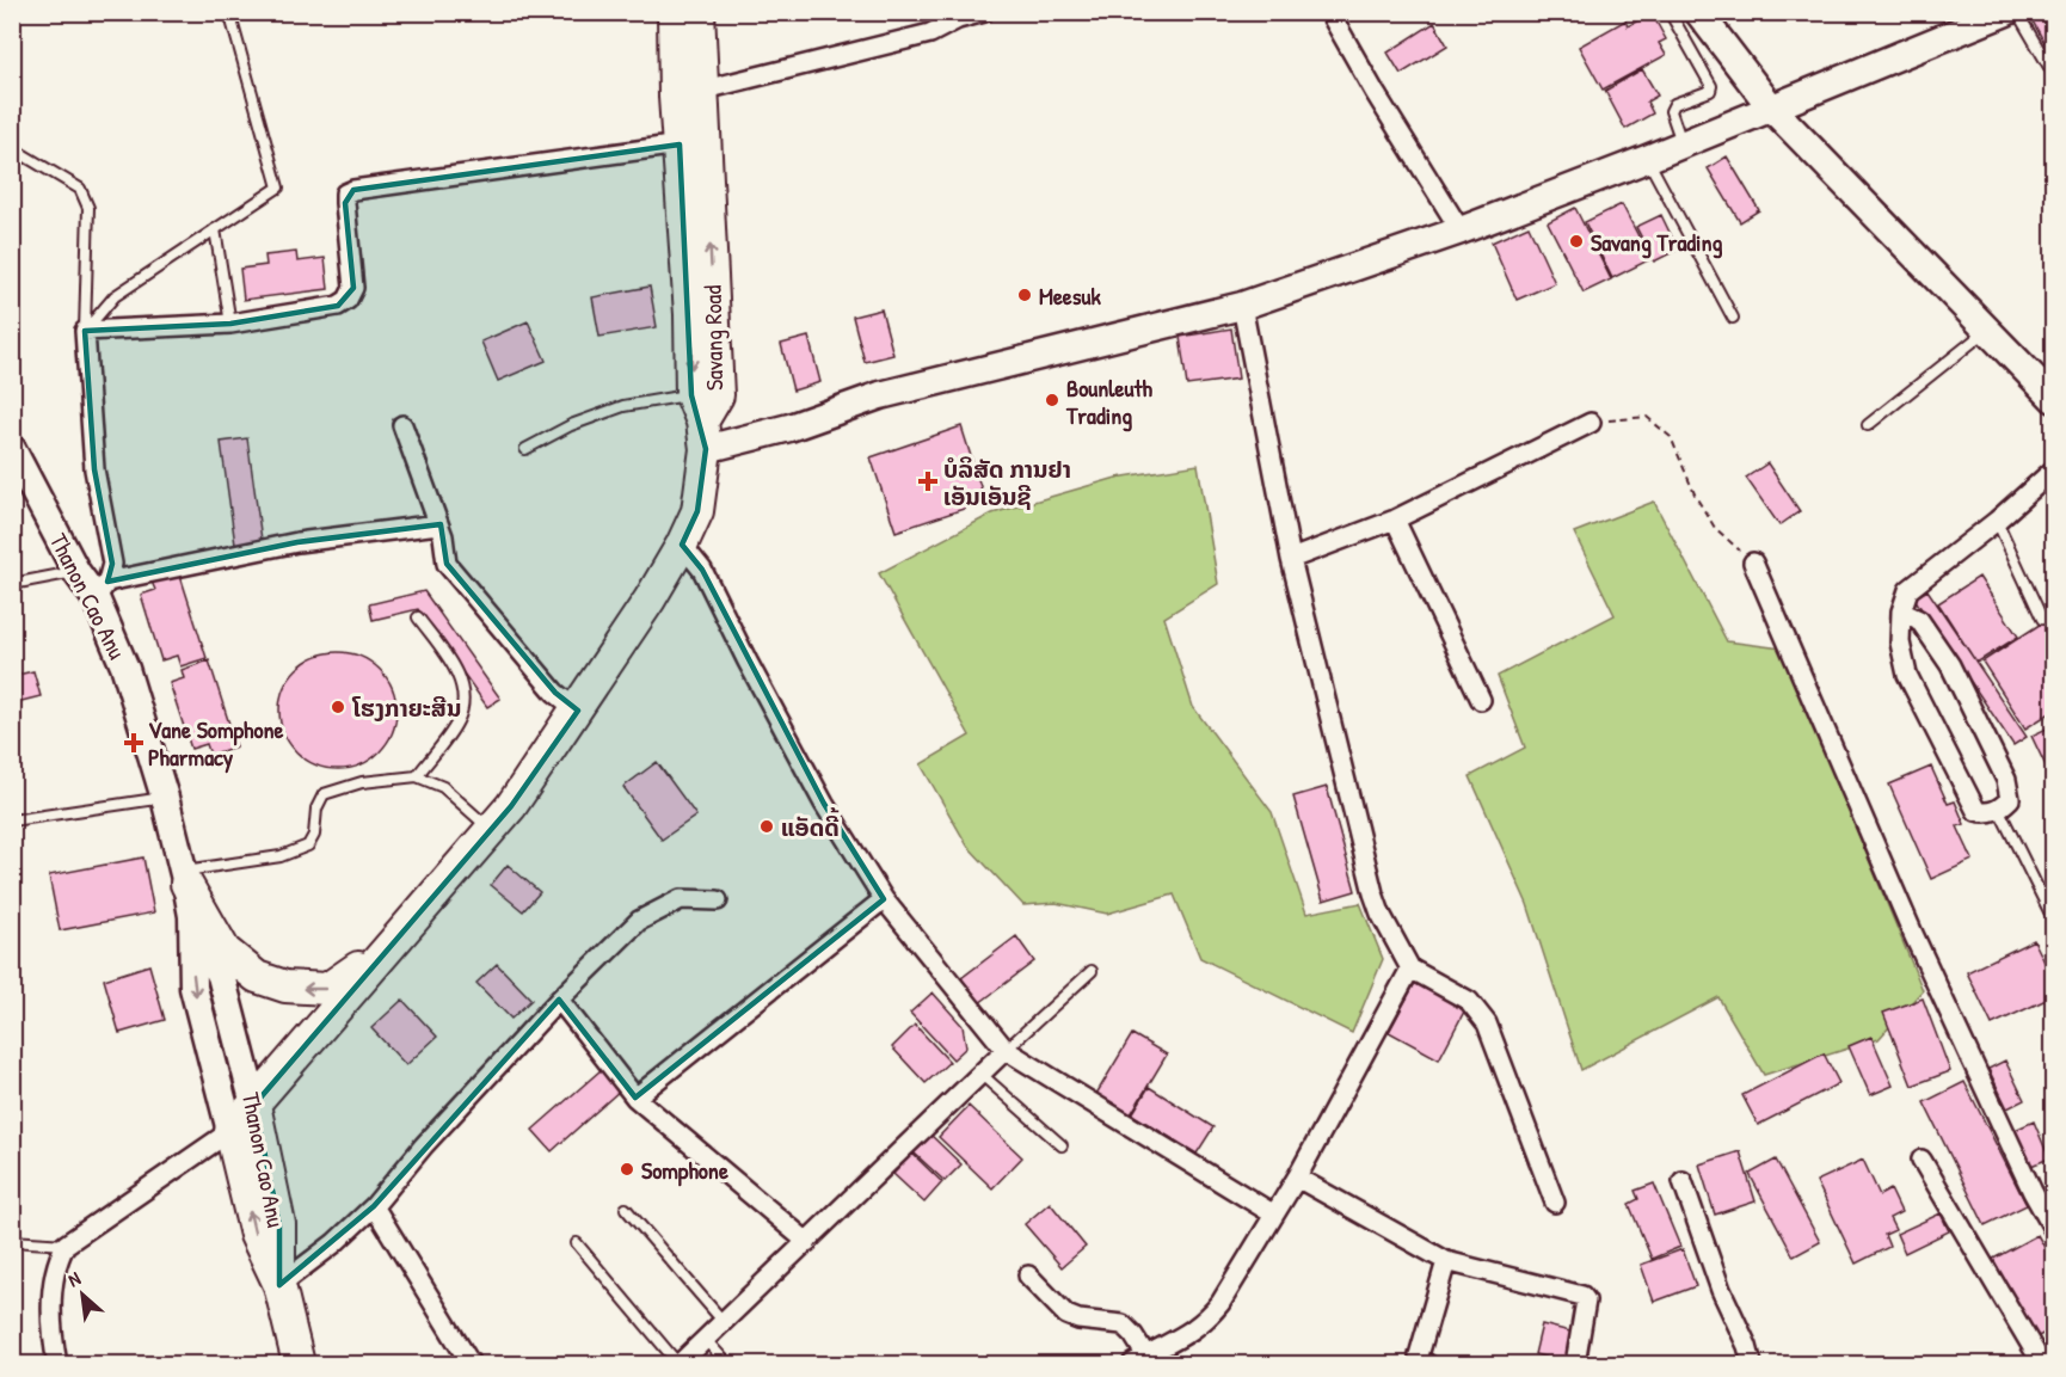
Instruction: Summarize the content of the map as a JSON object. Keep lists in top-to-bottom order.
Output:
{
  "streets": {
    "main road": ["Savang Road", "Thanon Cao Anu"]
  },
  "places": {
    "other": [
      "Savang Trading",
      "Meesuk",
      "Bounleuth Trading",
      "ໂຮງກາຍະສີນ",
      "ແອັດດີ້",
      "Somphone"
    ],
    "health": ["ບໍລິສັດ ການຢາ ເອັນເອັນຊີ", "Vane Somphone Pharmacy"]
  },
  "north": "top left"
}
